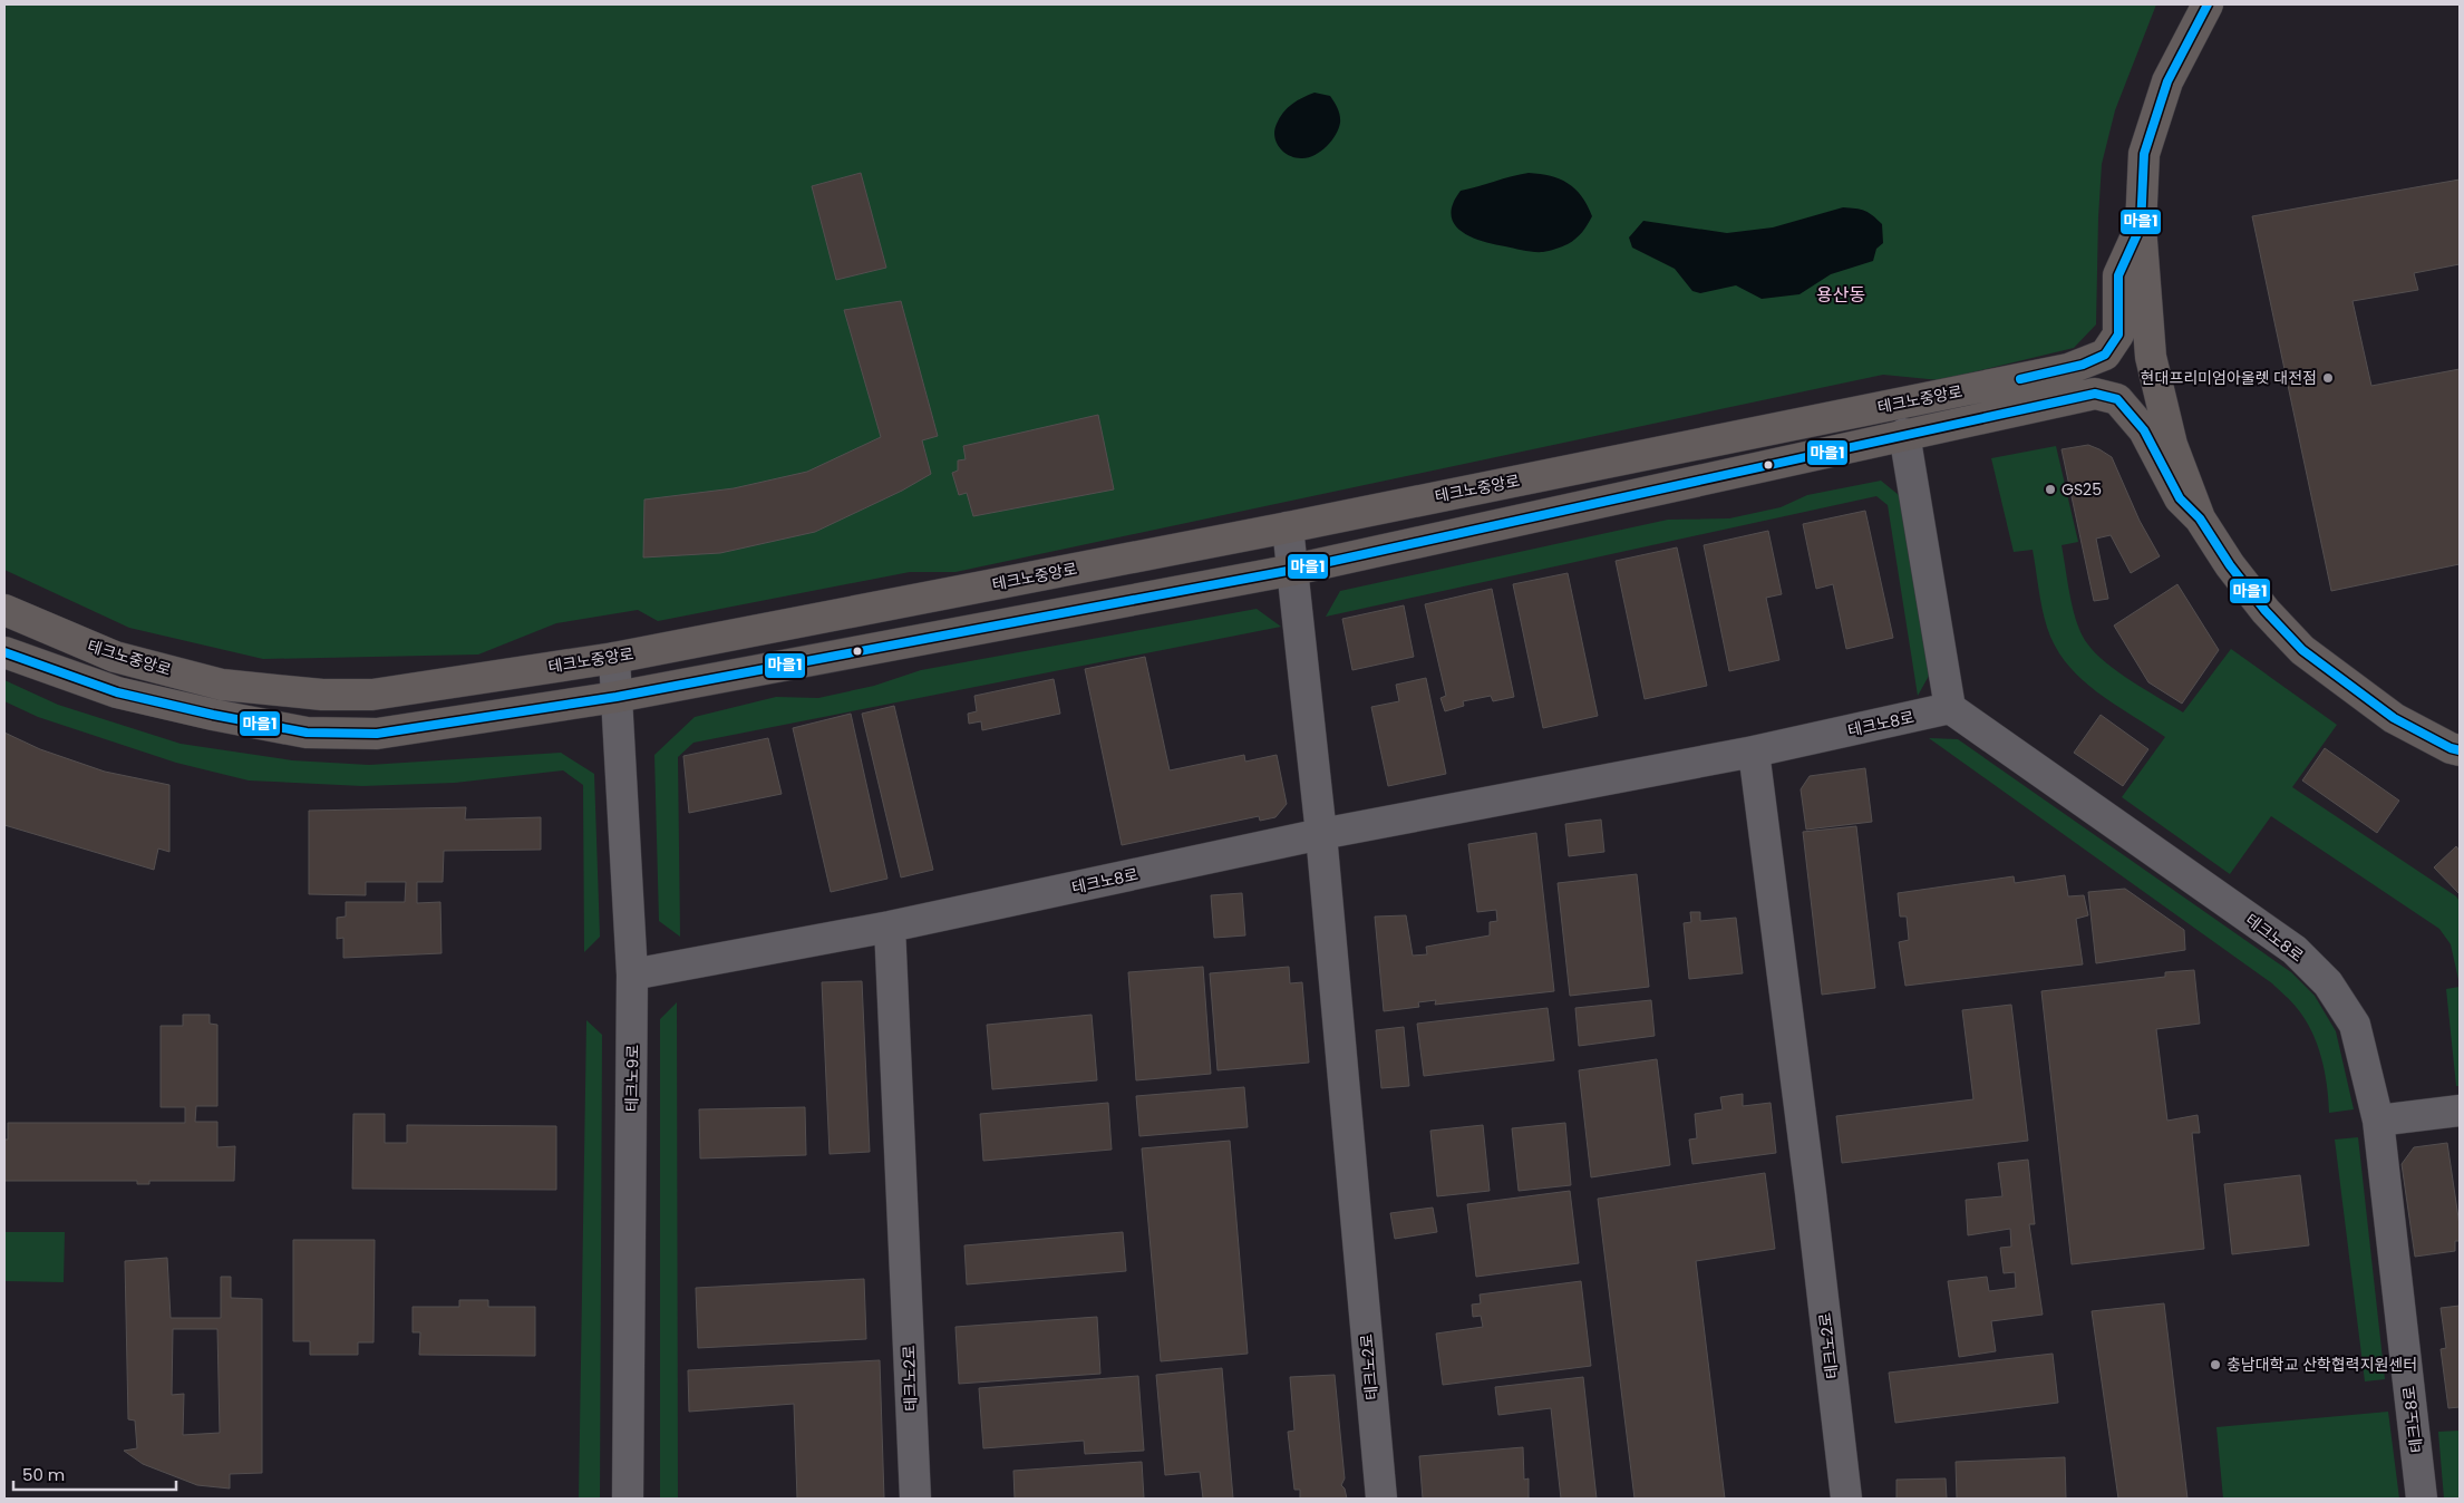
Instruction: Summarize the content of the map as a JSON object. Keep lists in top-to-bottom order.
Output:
{
  "streets": {
    "main road": ["테크노중앙로"],
    "street": ["테크노8로", "테크노9로", "테크노2로"]
  },
  "crossings": [
    ["테크노중앙로", "테크노9로"],
    ["테크노8로", "테크노9로"],
    ["테크노8로", "테크노2로"]
  ],
  "districts": ["용산동"],
  "places": ["현대프리미엄아울렛 대전점", "GS25", "충남대학교 산학협력지원센터"],
  "lines": ["transit line 마을1"],
  "scale_bar": "50 m"
}
